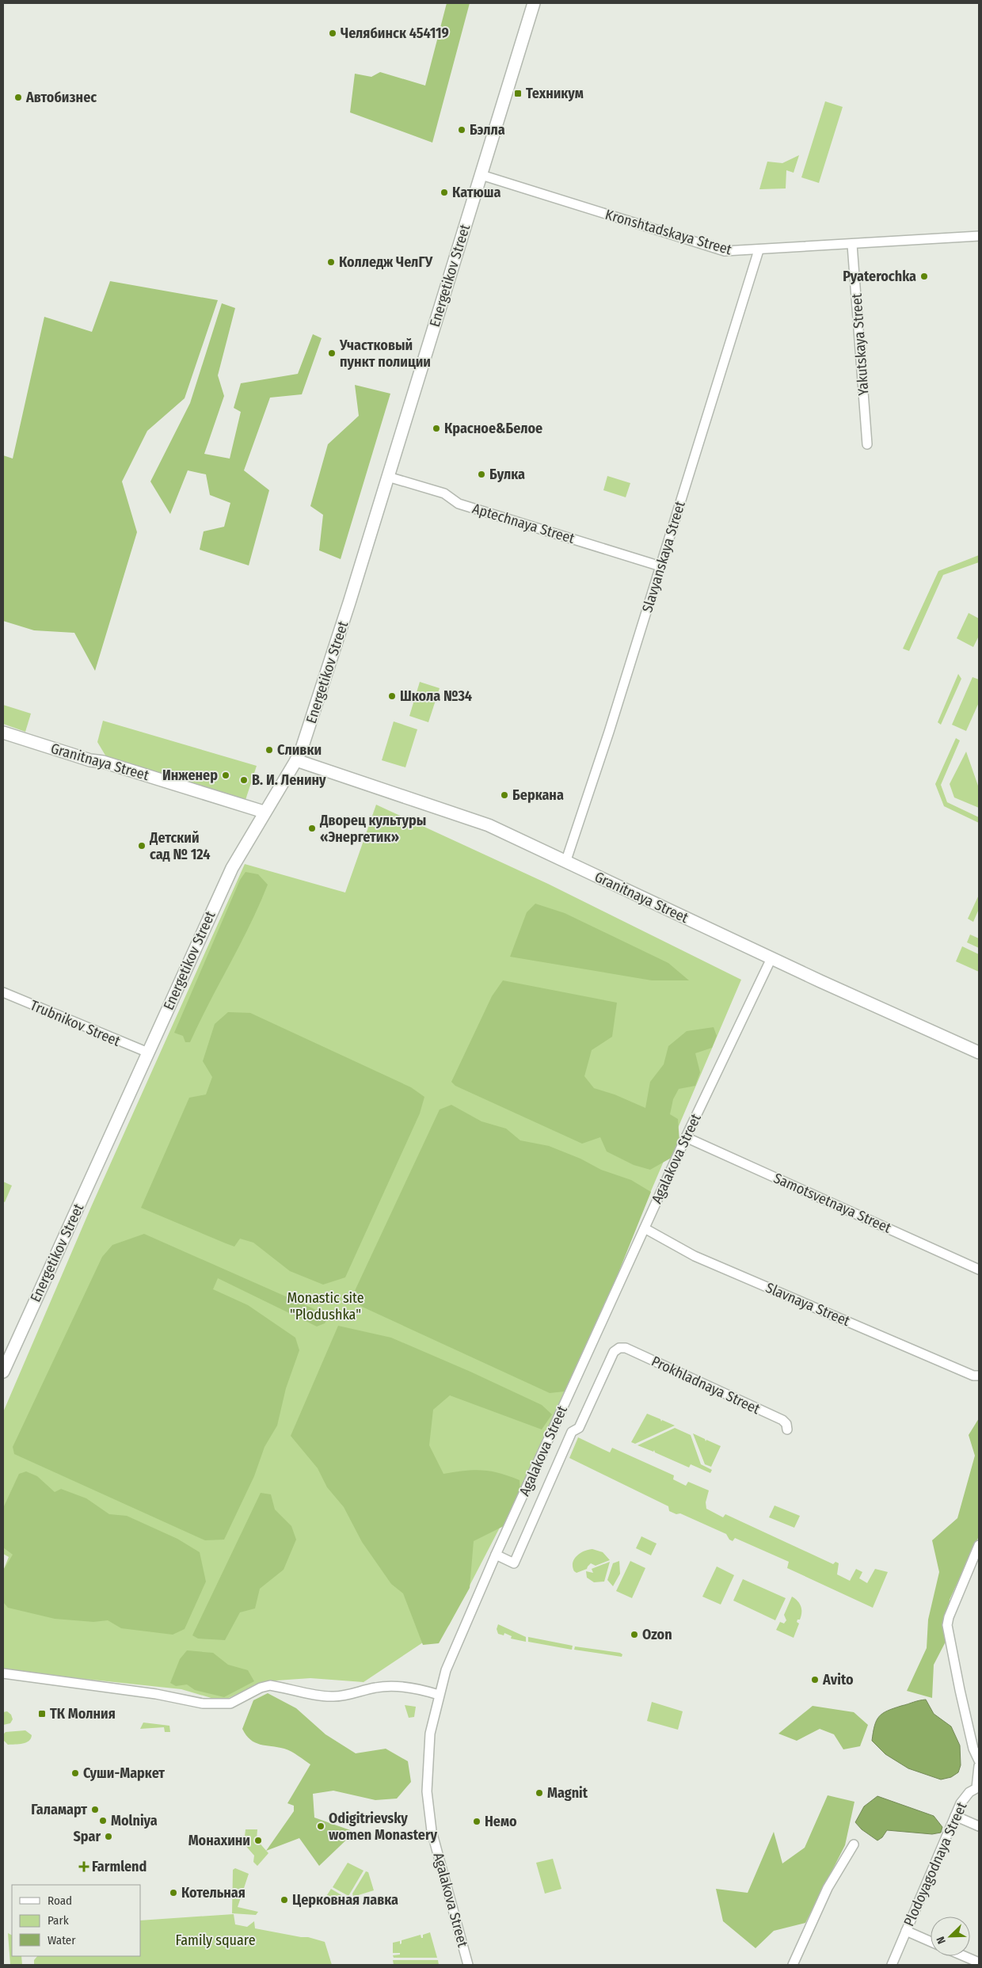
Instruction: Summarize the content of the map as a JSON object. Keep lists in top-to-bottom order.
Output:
{
  "streets": {
    "street": [
      "Kronshtadskaya Street",
      "Energetikov Street",
      "Yakutskaya Street",
      "Aptechnaya Street",
      "Slavyanskaya Street",
      "Granitnaya Street",
      "Trubnikov Street",
      "Agalakova Street",
      "Samotsvetnaya Street",
      "Slavnaya Street",
      "Prokhladnaya Street",
      "Plodoyagodnaya Street"
    ]
  },
  "crossings": [
    ["Kronshtadskaya Street", "Energetikov Street"],
    ["Kronshtadskaya Street", "Yakutskaya Street"],
    ["Kronshtadskaya Street", "Slavyanskaya Street"],
    ["Energetikov Street", "Aptechnaya Street"],
    ["Energetikov Street", "Granitnaya Street"],
    ["Energetikov Street", "Trubnikov Street"],
    ["Aptechnaya Street", "Slavyanskaya Street"],
    ["Slavyanskaya Street", "Granitnaya Street"],
    ["Granitnaya Street", "Agalakova Street"],
    ["Agalakova Street", "Samotsvetnaya Street"],
    ["Agalakova Street", "Slavnaya Street"],
    ["Agalakova Street", "Prokhladnaya Street"]
  ],
  "parks": ["Monastic site \"Plodushka\"", "Family square"],
  "places": {
    "other": [
      "Челябинск 454119",
      "Автобизнес",
      "Бэлла",
      "Катюша",
      "Колледж ЧелГУ",
      "Pyaterochka",
      "Участковый пункт полиции",
      "Красное&Белое",
      "Булка",
      "Школа №34",
      "Сливки",
      "Инженер",
      "В. И. Ленину",
      "Беркана",
      "Дворец культуры «Энергетик»",
      "Детский сад № 124",
      "Ozon",
      "Avito",
      "Суши-Маркет",
      "Magnit",
      "Галамарт",
      "Molniya",
      "Немо",
      "Odigitrievsky women Monastery",
      "Spar",
      "Монахини",
      "Котельная",
      "Церковная лавка"
    ],
    "transit": ["Техникум", "ТК Молния"],
    "health": ["Farmlend"]
  },
  "legend": ["Road", "Park", "Water"],
  "north": "bottom left"
}
